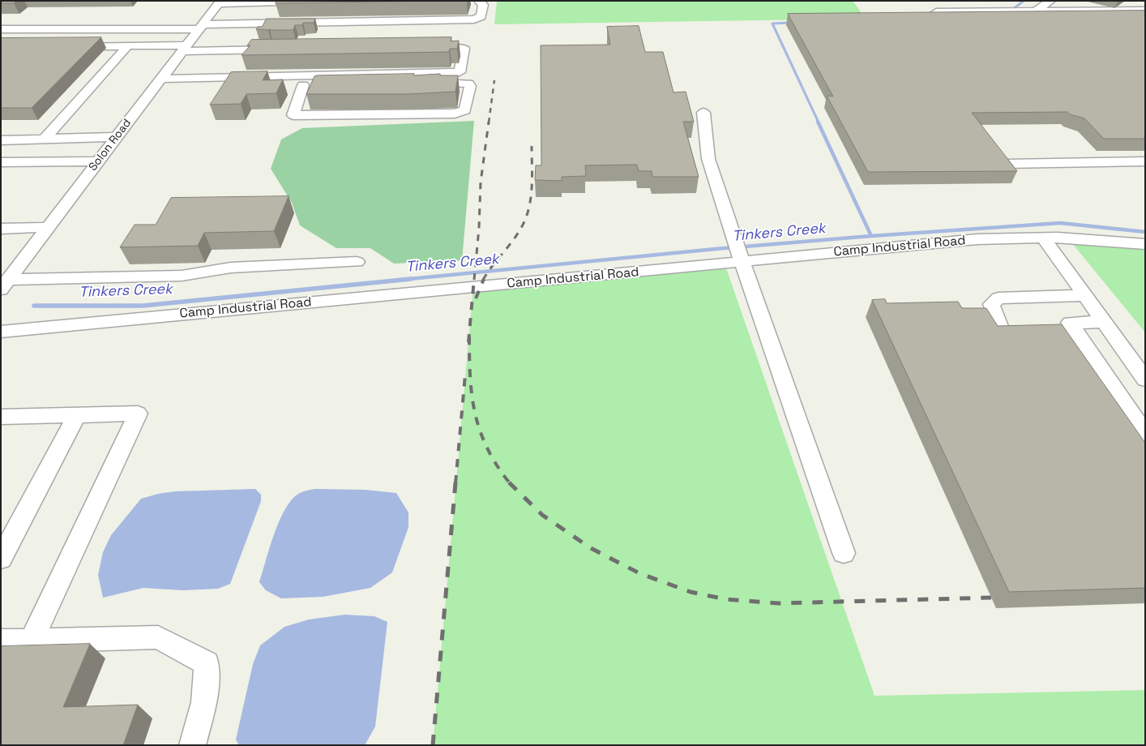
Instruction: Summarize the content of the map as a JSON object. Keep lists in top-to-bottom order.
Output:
{
  "streets": {
    "street": ["Solon Road", "Camp Industrial Road"]
  },
  "water": ["Tinkers Creek"]
}
